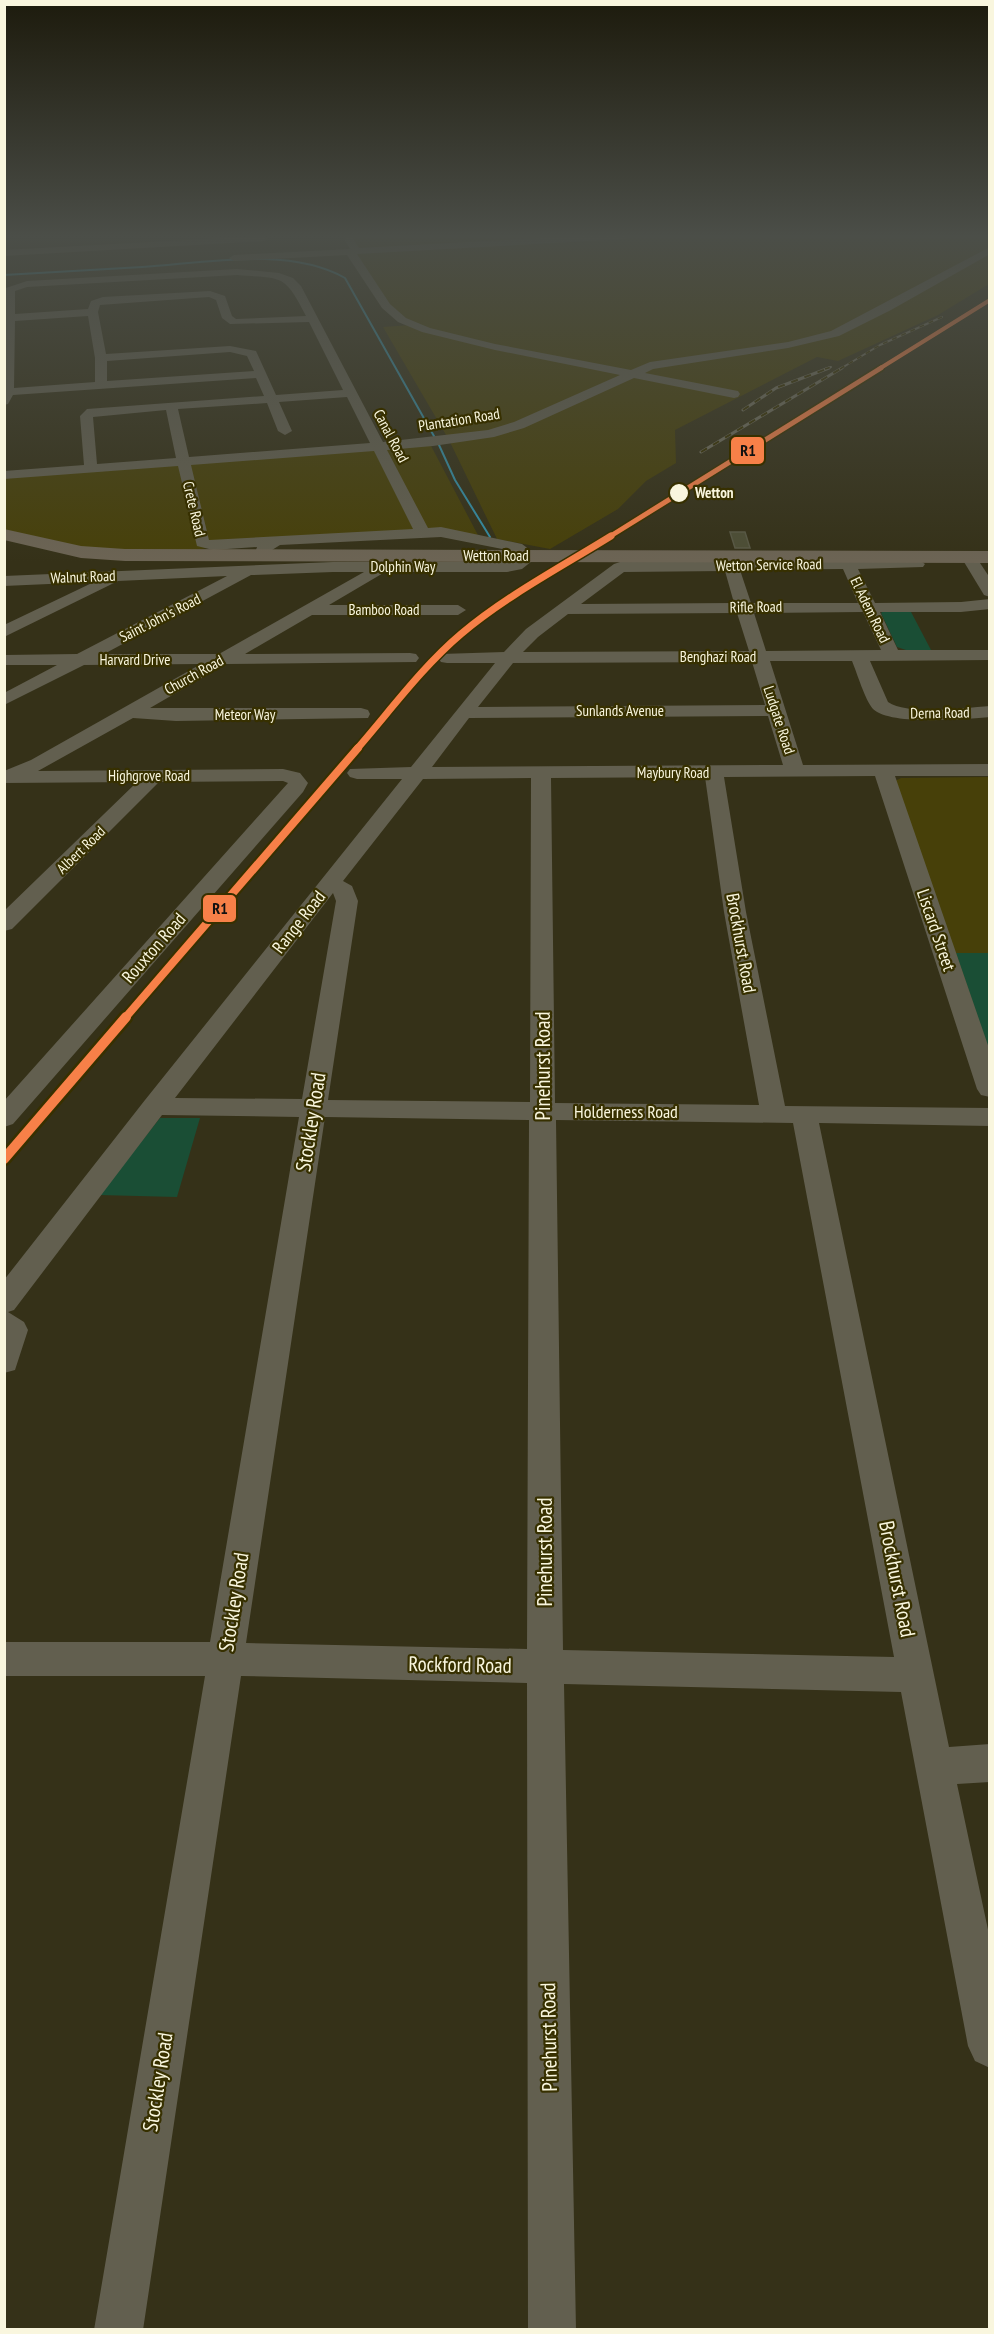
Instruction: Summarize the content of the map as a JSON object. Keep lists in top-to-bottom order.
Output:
{
  "streets": {
    "main road": ["Wetton Road"],
    "street": [
      "Plantation Road",
      "Canal Road",
      "Crete Road",
      "Wetton Service Road",
      "Dolphin Way",
      "Walnut Road",
      "Rifle Road",
      "Bamboo Road",
      "El Adem Road",
      "Saint John's Road",
      "Benghazi Road",
      "Harvard Drive",
      "Church Road",
      "Sunlands Avenue",
      "Derna Road",
      "Meteor Way",
      "Ludgate Road",
      "Maybury Road",
      "Highgrove Road",
      "Albert Road",
      "Range Road",
      "Liscard Street",
      "Brockhurst Road",
      "Rouxton Road",
      "Pinehurst Road",
      "Holderness Road",
      "Stockley Road",
      "Rockford Road"
    ]
  },
  "crossings": [
    ["Plantation Road", "Canal Road"],
    ["Plantation Road", "Crete Road"],
    ["Canal Road", "Dolphin Way"],
    ["Crete Road", "Wetton Road"],
    ["Crete Road", "Dolphin Way"],
    ["Crete Road", "Saint John's Road"],
    ["Wetton Road", "Dolphin Way"],
    ["Wetton Road", "Walnut Road"],
    ["Wetton Road", "Rifle Road"],
    ["Wetton Road", "Saint John's Road"],
    ["Wetton Service Road", "El Adem Road"],
    ["Wetton Service Road", "Ludgate Road"],
    ["Wetton Service Road", "Range Road"],
    ["Dolphin Way", "Saint John's Road"],
    ["Dolphin Way", "Church Road"],
    ["Rifle Road", "El Adem Road"],
    ["Rifle Road", "Ludgate Road"],
    ["Rifle Road", "Range Road"],
    ["Bamboo Road", "Church Road"],
    ["El Adem Road", "Benghazi Road"],
    ["Saint John's Road", "Harvard Drive"],
    ["Benghazi Road", "Derna Road"],
    ["Benghazi Road", "Ludgate Road"],
    ["Benghazi Road", "Range Road"],
    ["Harvard Drive", "Church Road"],
    ["Church Road", "Meteor Way"],
    ["Church Road", "Highgrove Road"],
    ["Sunlands Avenue", "Ludgate Road"],
    ["Sunlands Avenue", "Range Road"],
    ["Ludgate Road", "Maybury Road"],
    ["Maybury Road", "Range Road"],
    ["Maybury Road", "Liscard Street"],
    ["Maybury Road", "Brockhurst Road"],
    ["Maybury Road", "Pinehurst Road"],
    ["Highgrove Road", "Albert Road"],
    ["Highgrove Road", "Rouxton Road"],
    ["Range Road", "Holderness Road"],
    ["Range Road", "Stockley Road"],
    ["Brockhurst Road", "Holderness Road"],
    ["Brockhurst Road", "Rockford Road"],
    ["Pinehurst Road", "Holderness Road"],
    ["Pinehurst Road", "Rockford Road"],
    ["Holderness Road", "Stockley Road"],
    ["Stockley Road", "Rockford Road"]
  ],
  "places": ["Wetton"],
  "lines": ["transit line R1"]
}
